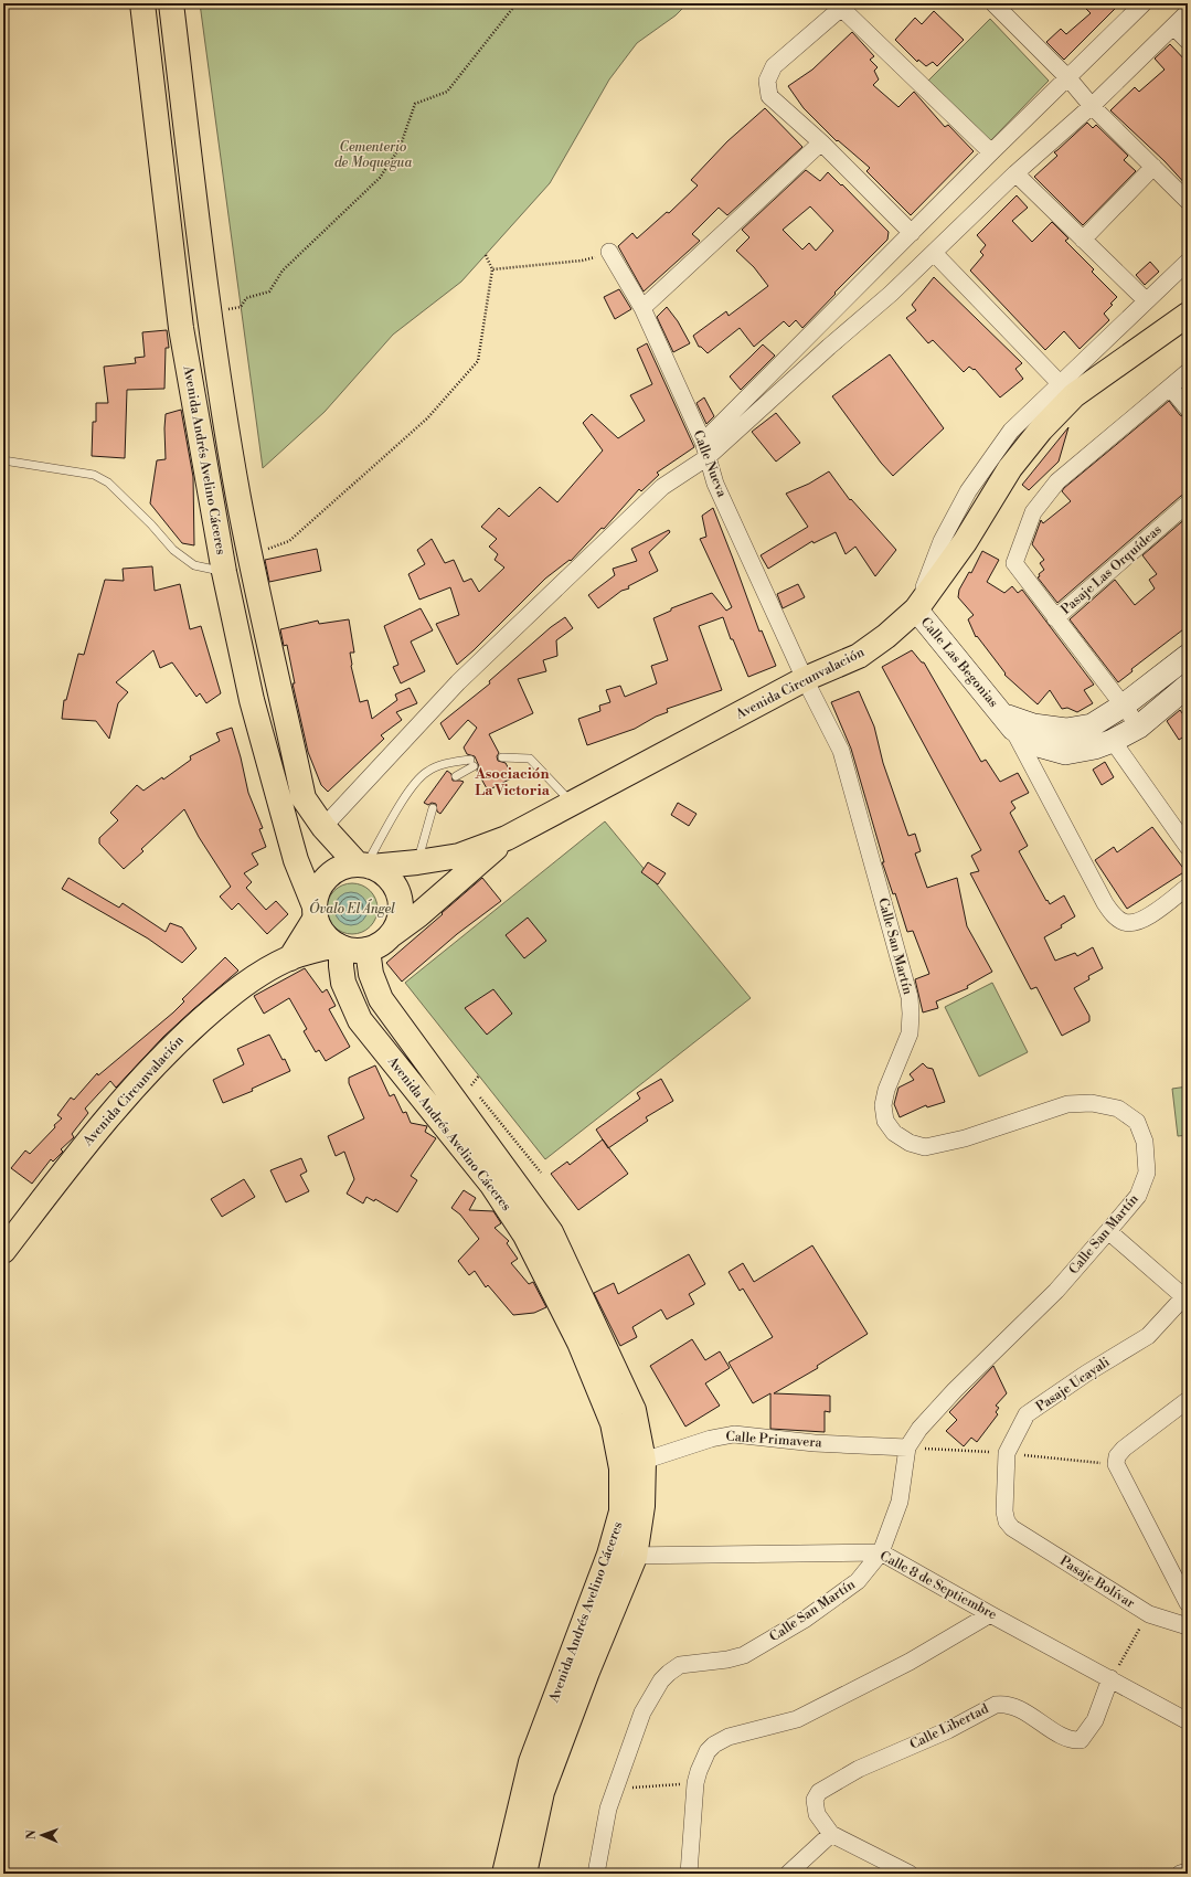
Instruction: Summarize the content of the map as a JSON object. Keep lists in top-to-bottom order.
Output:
{
  "streets": {
    "main road": ["Avenida Andrés Avelino Cáceres", "Avenida Circunvalación"],
    "street": [
      "Calle Nueva",
      "Pasaje Las Orquídeas",
      "Calle Las Begonias",
      "Calle San Martín",
      "Pasaje Ucayali",
      "Calle Primavera",
      "Pasaje Bolívar",
      "Calle 8 de Septiembre",
      "Calle Libertad"
    ]
  },
  "crossings": [
    ["Avenida Andrés Avelino Cáceres", "Avenida Circunvalación"],
    ["Avenida Andrés Avelino Cáceres", "Calle Primavera"],
    ["Avenida Andrés Avelino Cáceres", "Calle 8 de Septiembre"],
    ["Calle Nueva", "Avenida Circunvalación"],
    ["Calle Nueva", "Calle San Martín"],
    ["Calle Las Begonias", "Avenida Circunvalación"],
    ["Avenida Circunvalación", "Calle San Martín"],
    ["Calle San Martín", "Calle Primavera"],
    ["Calle San Martín", "Calle 8 de Septiembre"],
    ["Pasaje Ucayali", "Pasaje Bolívar"],
    ["Calle 8 de Septiembre", "Calle Libertad"]
  ],
  "districts": ["Asociación La Victoria"],
  "parks": ["Cementerio de Moquegua", "Óvalo El Ángel"],
  "north": "left"
}
